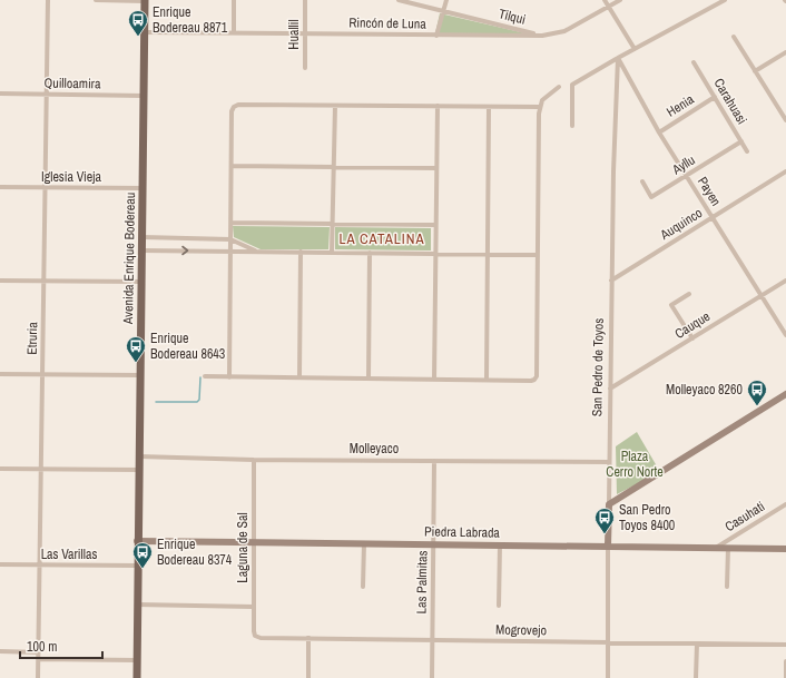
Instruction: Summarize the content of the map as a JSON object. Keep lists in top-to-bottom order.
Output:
{
  "streets": {
    "main road": ["Avenida Enrique Bodereau", "San Pedro de Toyos", "Piedra Labrada"],
    "street": [
      "Tilqui",
      "Rincón de Luna",
      "Huallil",
      "Quilloamira",
      "Carahuasi",
      "Henia",
      "Ayllu",
      "Iglesia Vieja",
      "Payen",
      "Auquinco",
      "Cauque",
      "Etruria",
      "Molleyaco",
      "Casuhati",
      "Laguna de Sal",
      "Las Varillas",
      "Las Palmitas",
      "Mogrovejo"
    ]
  },
  "crossings": [
    ["Tilqui", "Rincón de Luna"],
    ["Rincón de Luna", "Huallil"],
    ["Rincón de Luna", "Avenida Enrique Bodereau"],
    ["Quilloamira", "Avenida Enrique Bodereau"],
    ["Quilloamira", "Etruria"],
    ["Carahuasi", "Henia"],
    ["Carahuasi", "Ayllu"],
    ["Henia", "Payen"],
    ["Ayllu", "Payen"],
    ["Iglesia Vieja", "Avenida Enrique Bodereau"],
    ["Iglesia Vieja", "Etruria"],
    ["Payen", "Auquinco"],
    ["Payen", "Cauque"],
    ["Payen", "San Pedro de Toyos"],
    ["Auquinco", "San Pedro de Toyos"],
    ["Avenida Enrique Bodereau", "Molleyaco"],
    ["Avenida Enrique Bodereau", "Piedra Labrada"],
    ["Avenida Enrique Bodereau", "Las Varillas"],
    ["Cauque", "San Pedro de Toyos"],
    ["Etruria", "Las Varillas"],
    ["San Pedro de Toyos", "Molleyaco"],
    ["San Pedro de Toyos", "Piedra Labrada"],
    ["San Pedro de Toyos", "Mogrovejo"],
    ["Molleyaco", "Laguna de Sal"],
    ["Molleyaco", "Las Palmitas"],
    ["Casuhati", "Piedra Labrada"],
    ["Piedra Labrada", "Laguna de Sal"],
    ["Piedra Labrada", "Las Palmitas"],
    ["Laguna de Sal", "Mogrovejo"],
    ["Las Palmitas", "Mogrovejo"]
  ],
  "districts": ["LA CATALINA"],
  "parks": ["Plaza Cerro Norte"],
  "places": {
    "bus stop": [
      "Enrique Bodereau 8871",
      "Enrique Bodereau 8643",
      "Molleyaco 8260",
      "San Pedro Toyos 8400",
      "Enrique Bodereau 8374"
    ]
  },
  "scale_bar": "100 m"
}
